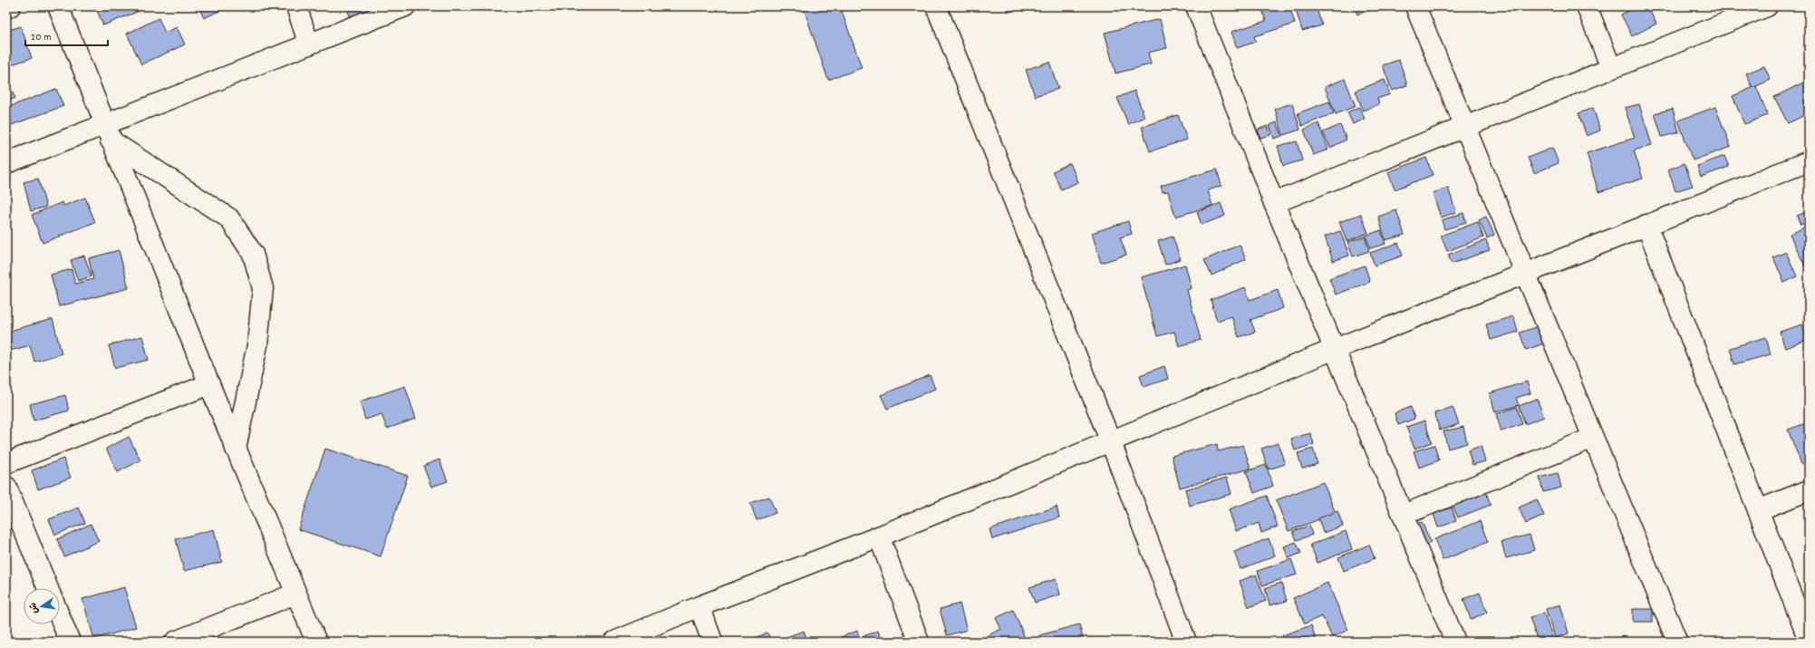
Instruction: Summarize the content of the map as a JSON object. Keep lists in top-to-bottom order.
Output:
{
  "scale_bar": "20 m",
  "north": "left"
}
